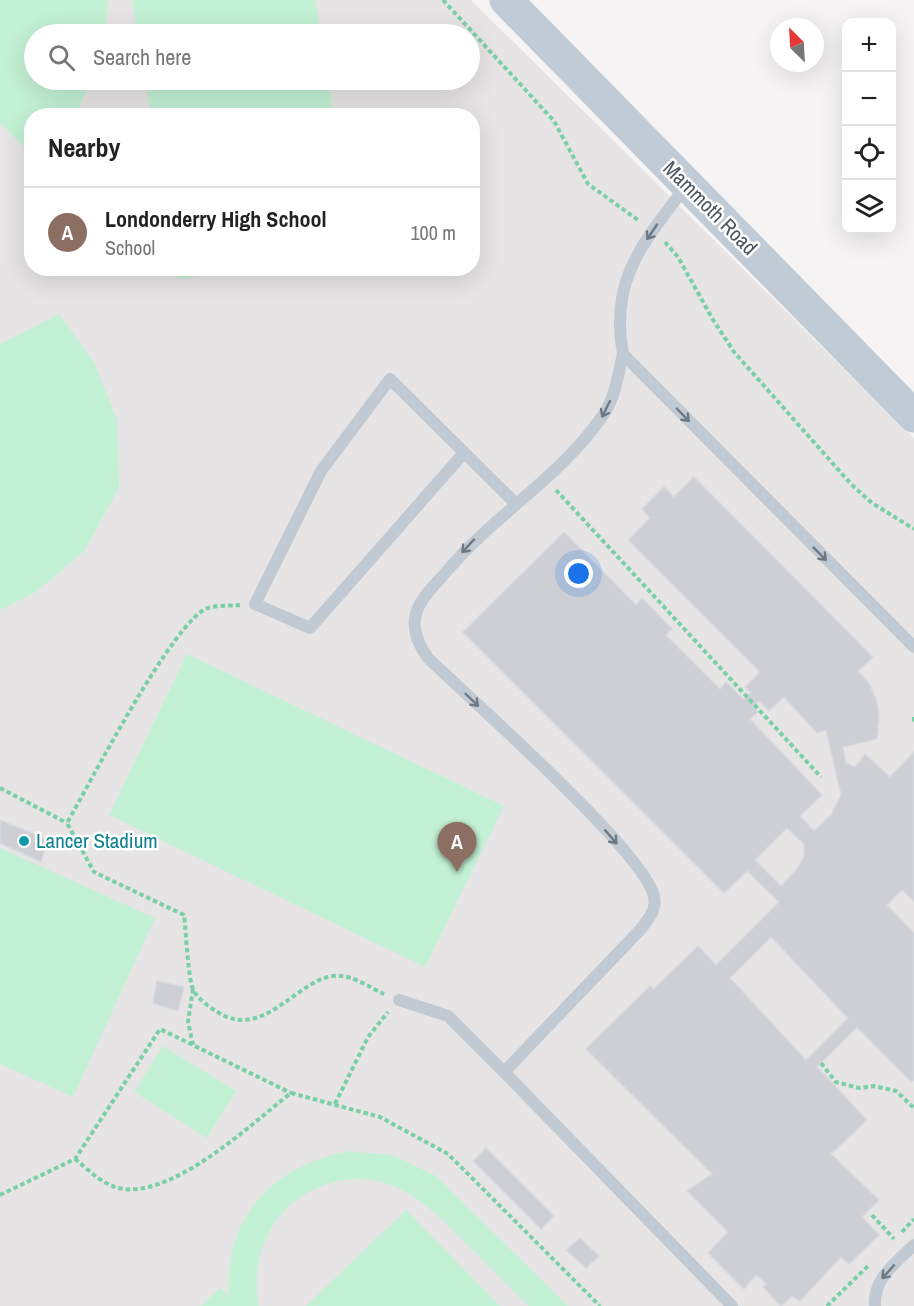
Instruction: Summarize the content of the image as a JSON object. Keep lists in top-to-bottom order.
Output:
{
  "streets": {
    "main road": ["Mammoth Road"]
  },
  "places": ["Lancer Stadium"],
  "north": "top left",
  "page": {
    "map_buttons": ["+", "−"],
    "search": "Search here",
    "heading": "Nearby",
    "list": [
      {
        "mark": "A",
        "name": "Londonderry High School",
        "note": "School",
        "value": "100 m"
      }
    ],
    "pins": "A"
  }
}
